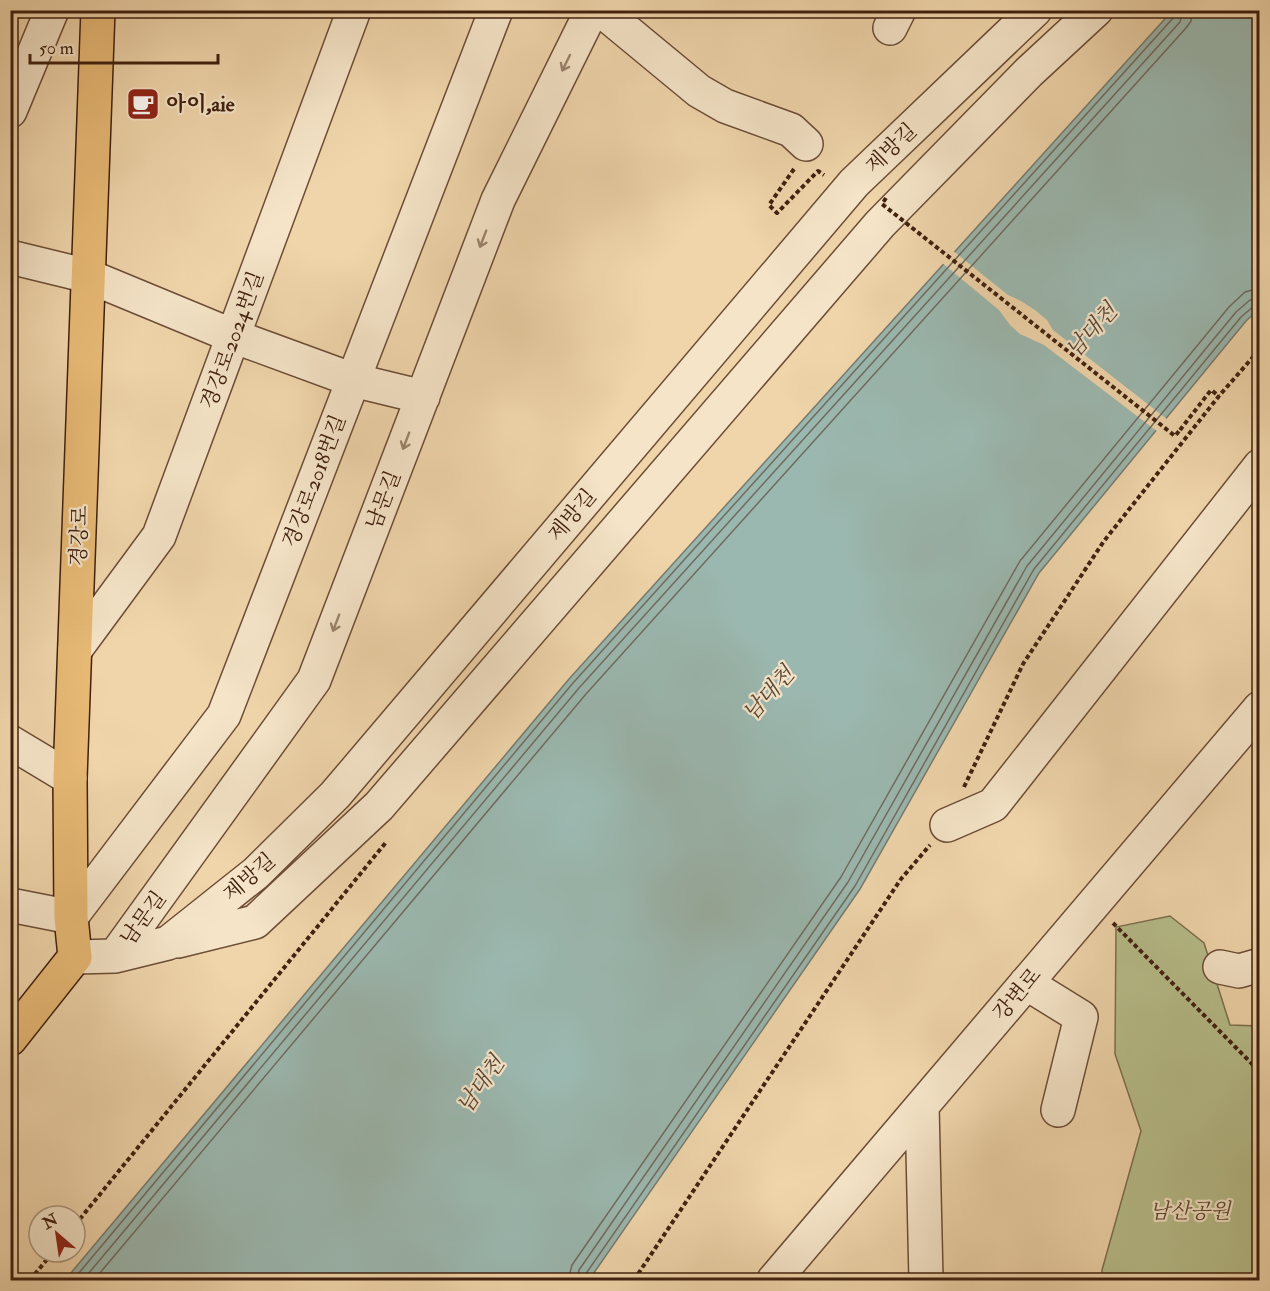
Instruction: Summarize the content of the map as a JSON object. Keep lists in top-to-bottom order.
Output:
{
  "streets": {
    "main road": ["경강로"],
    "street": [
      "제방길",
      "경강로2024번길",
      "경강로2018번길",
      "남문길",
      "강변로"
    ]
  },
  "crossings": [
    ["제방길", "남문길"],
    ["제방길", "경강로"],
    ["경강로2024번길", "경강로"],
    ["경강로2018번길", "경강로"]
  ],
  "water": ["남대천"],
  "parks": ["남산공원"],
  "places": {
    "cafe": ["아이,aie"]
  },
  "scale_bar": "50 m",
  "north": "top left"
}
